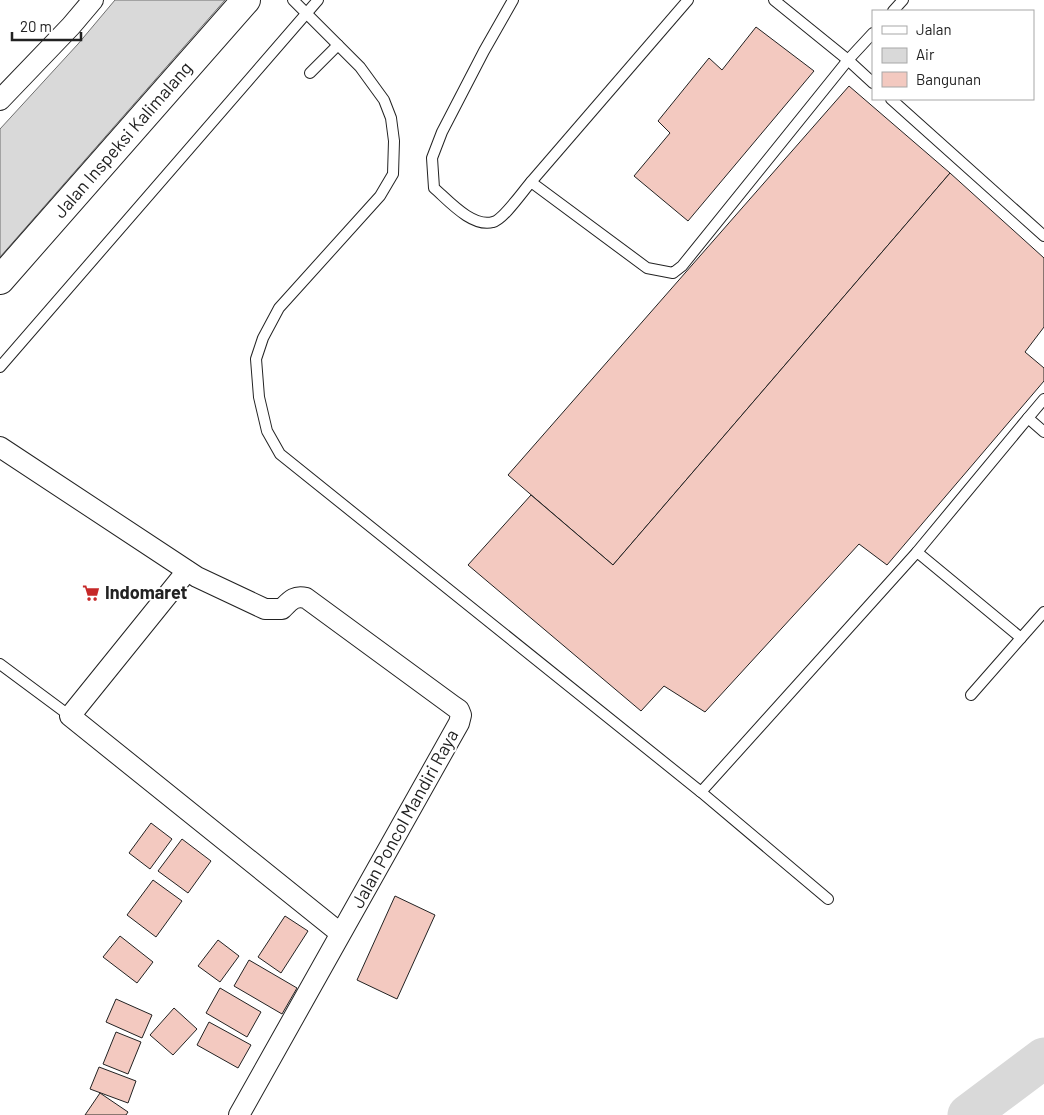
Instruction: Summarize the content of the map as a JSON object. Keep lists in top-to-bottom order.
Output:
{
  "streets": {
    "main road": ["Jalan Inspeksi Kalimalang"],
    "street": ["Jalan Poncol Mandiri Raya"]
  },
  "places": {
    "supermarket": ["Indomaret"]
  },
  "legend": ["Jalan", "Air", "Bangunan"],
  "scale_bar": "20 m"
}
